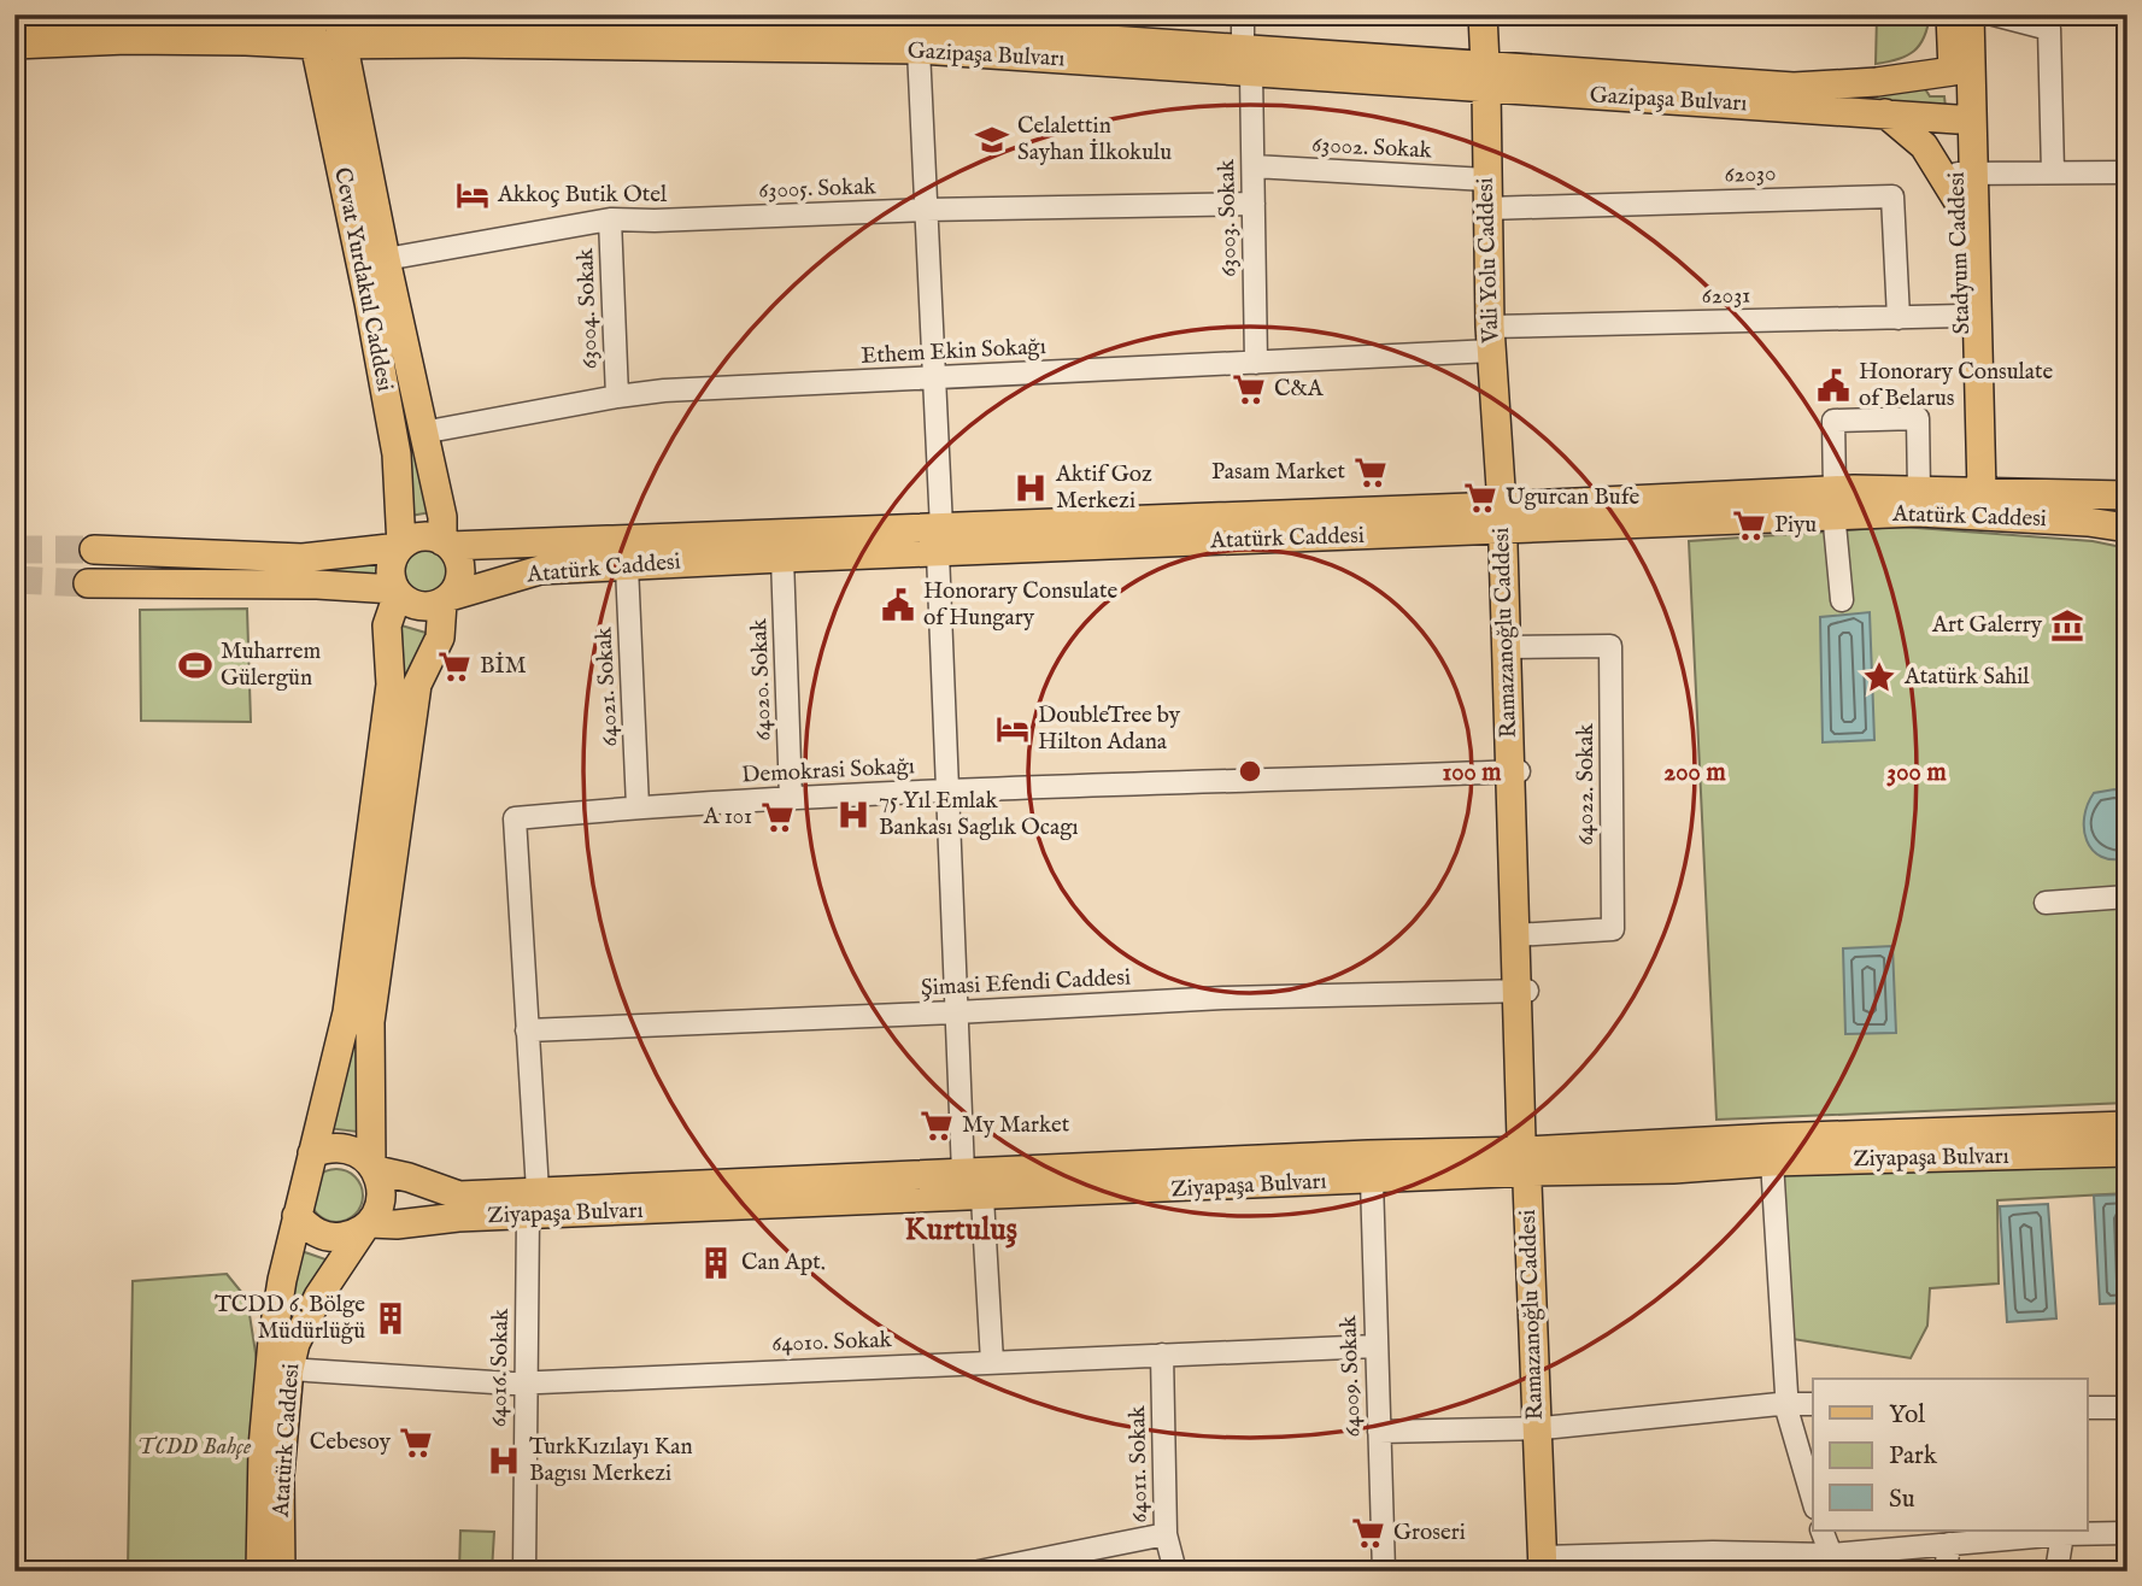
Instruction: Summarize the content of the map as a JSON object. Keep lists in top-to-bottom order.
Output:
{
  "streets": {
    "main road": [
      "Gazipaşa Bulvarı",
      "Stadyum Caddesi",
      "Vali Yolu Caddesi",
      "Cevat Yurdakul Caddesi",
      "Atatürk Caddesi",
      "Ramazanoğlu Caddesi",
      "Ziyapaşa Bulvarı"
    ],
    "street": [
      "63002. Sokak",
      "62030",
      "63005. Sokak",
      "63003. Sokak",
      "62031",
      "63004. Sokak",
      "Ethem Ekin Sokağı",
      "64020. Sokak",
      "64021. Sokak",
      "Demokrasi Sokağı",
      "64022. Sokak",
      "Şimasi Efendi Caddesi",
      "64010. Sokak",
      "64016. Sokak",
      "64009. Sokak",
      "64011. Sokak"
    ]
  },
  "crossings": [
    ["Gazipaşa Bulvarı", "63003. Sokak"],
    ["Gazipaşa Bulvarı", "Stadyum Caddesi"],
    ["Gazipaşa Bulvarı", "Vali Yolu Caddesi"],
    ["Gazipaşa Bulvarı", "Cevat Yurdakul Caddesi"],
    ["63002. Sokak", "63003. Sokak"],
    ["63002. Sokak", "Vali Yolu Caddesi"],
    ["62030", "Vali Yolu Caddesi"],
    ["62030", "62031"],
    ["63005. Sokak", "63003. Sokak"],
    ["63005. Sokak", "Cevat Yurdakul Caddesi"],
    ["63005. Sokak", "63004. Sokak"],
    ["63003. Sokak", "Ethem Ekin Sokağı"],
    ["Stadyum Caddesi", "62031"],
    ["Stadyum Caddesi", "Atatürk Caddesi"],
    ["Vali Yolu Caddesi", "62031"],
    ["Vali Yolu Caddesi", "Ethem Ekin Sokağı"],
    ["Vali Yolu Caddesi", "Atatürk Caddesi"],
    ["Vali Yolu Caddesi", "Ramazanoğlu Caddesi"],
    ["Cevat Yurdakul Caddesi", "Ethem Ekin Sokağı"],
    ["Cevat Yurdakul Caddesi", "Atatürk Caddesi"],
    ["62031", "Ethem Ekin Sokağı"],
    ["63004. Sokak", "Ethem Ekin Sokağı"],
    ["Atatürk Caddesi", "Ramazanoğlu Caddesi"],
    ["Atatürk Caddesi", "64020. Sokak"],
    ["Atatürk Caddesi", "64021. Sokak"],
    ["Atatürk Caddesi", "Ziyapaşa Bulvarı"],
    ["Atatürk Caddesi", "64010. Sokak"],
    ["Ramazanoğlu Caddesi", "Demokrasi Sokağı"],
    ["Ramazanoğlu Caddesi", "64022. Sokak"],
    ["Ramazanoğlu Caddesi", "Şimasi Efendi Caddesi"],
    ["Ramazanoğlu Caddesi", "Ziyapaşa Bulvarı"],
    ["64020. Sokak", "Demokrasi Sokağı"],
    ["64021. Sokak", "Demokrasi Sokağı"],
    ["Demokrasi Sokağı", "Şimasi Efendi Caddesi"],
    ["Demokrasi Sokağı", "Ziyapaşa Bulvarı"],
    ["Demokrasi Sokağı", "64016. Sokak"],
    ["Ziyapaşa Bulvarı", "64016. Sokak"],
    ["Ziyapaşa Bulvarı", "64009. Sokak"],
    ["64010. Sokak", "64016. Sokak"],
    ["64010. Sokak", "64009. Sokak"],
    ["64010. Sokak", "64011. Sokak"]
  ],
  "districts": ["Kurtuluş"],
  "parks": ["TCDD Bahçe"],
  "places": {
    "school or university": ["Celalettin Sayhan İlkokulu"],
    "hotel": ["Akkoç Butik Otel", "DoubleTree by Hilton Adana"],
    "public building": ["Honorary Consulate of Belarus", "Honorary Consulate of Hungary"],
    "supermarket": [
      "C&A",
      "Pasam Market",
      "Ugurcan Bufe",
      "Piyu",
      "BİM",
      "A 101",
      "My Market",
      "Cebesoy",
      "Groseri"
    ],
    "hospital": ["Aktif Goz Merkezi", "75 Yıl Emlak Bankası Saglık Ocagı", "TurkKızılayı Kan Bagısı Merkezi"],
    "museum": ["Art Galerry"],
    "sports": ["Muharrem Gülergün"],
    "place": ["Atatürk Sahil"],
    "building": ["Can Apt.", "TCDD 6. Bölge Müdürlüğü"]
  },
  "legend": ["Yol", "Park", "Su"],
  "rings": ["100 m", "200 m", "300 m"]
}
